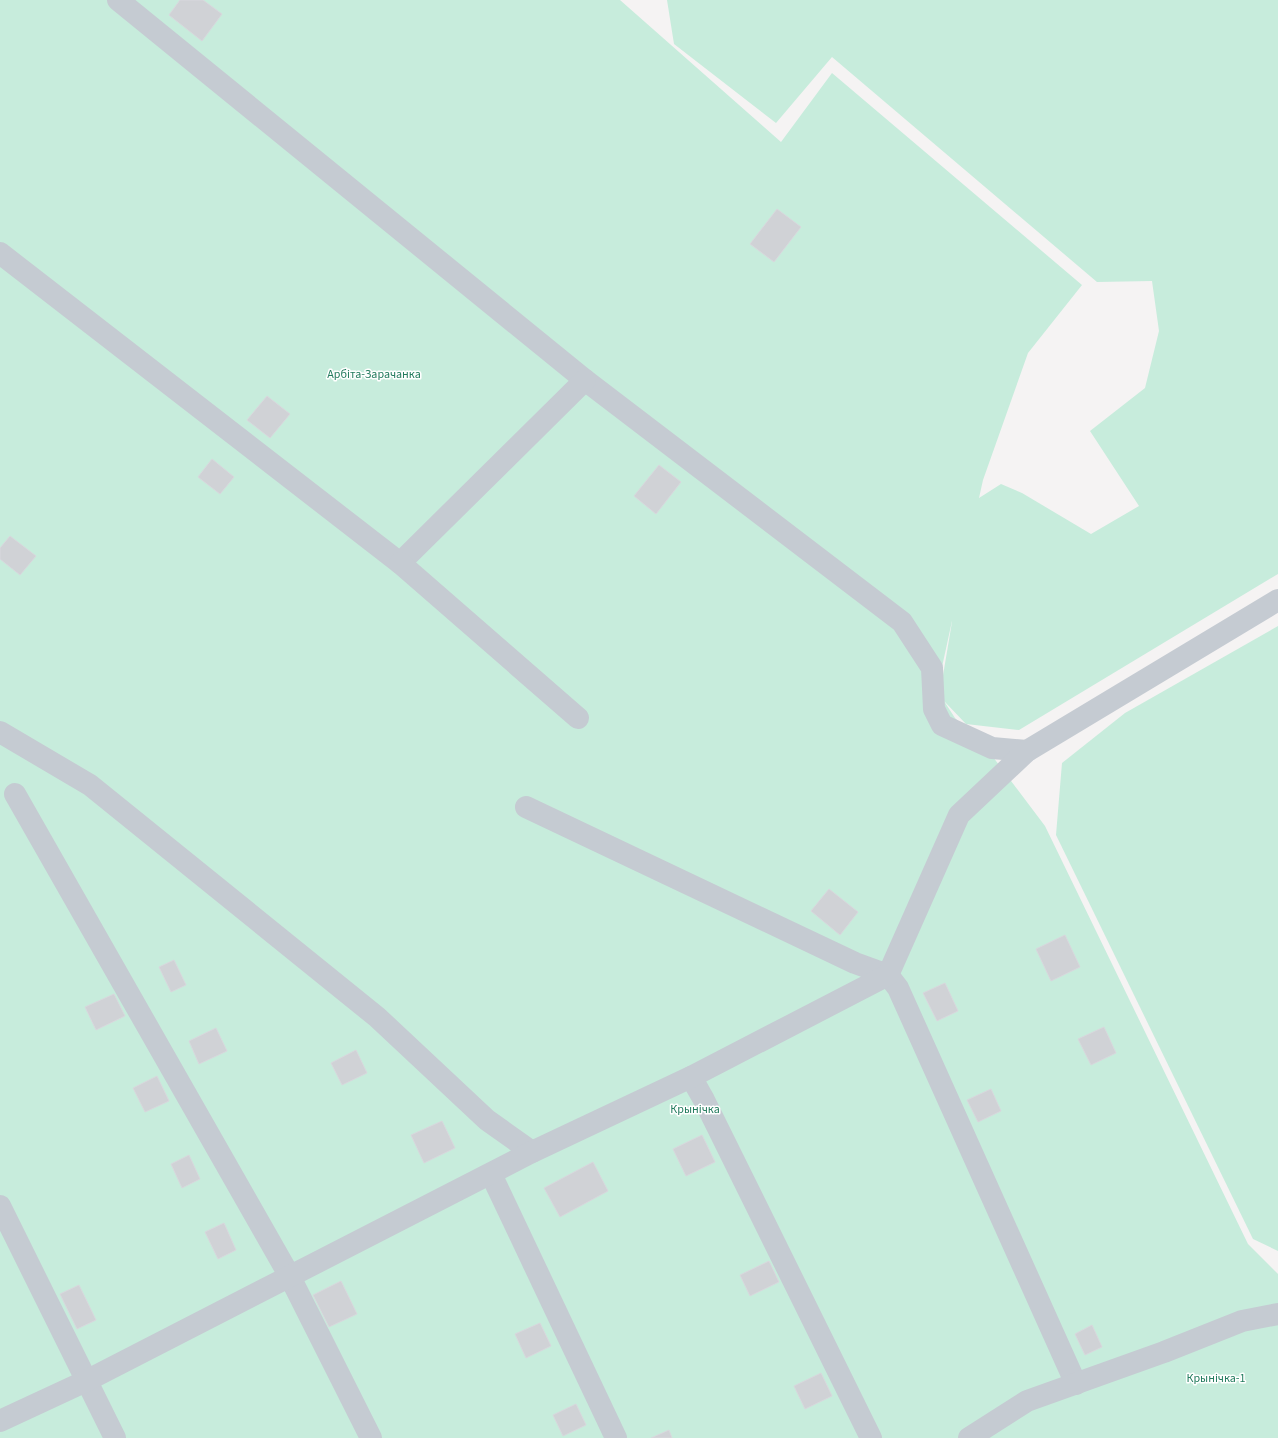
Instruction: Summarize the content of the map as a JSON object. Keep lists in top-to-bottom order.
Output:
{
  "parks": ["Арбіта-Зарачанка", "Крынічка", "Крынічка-1"]
}
